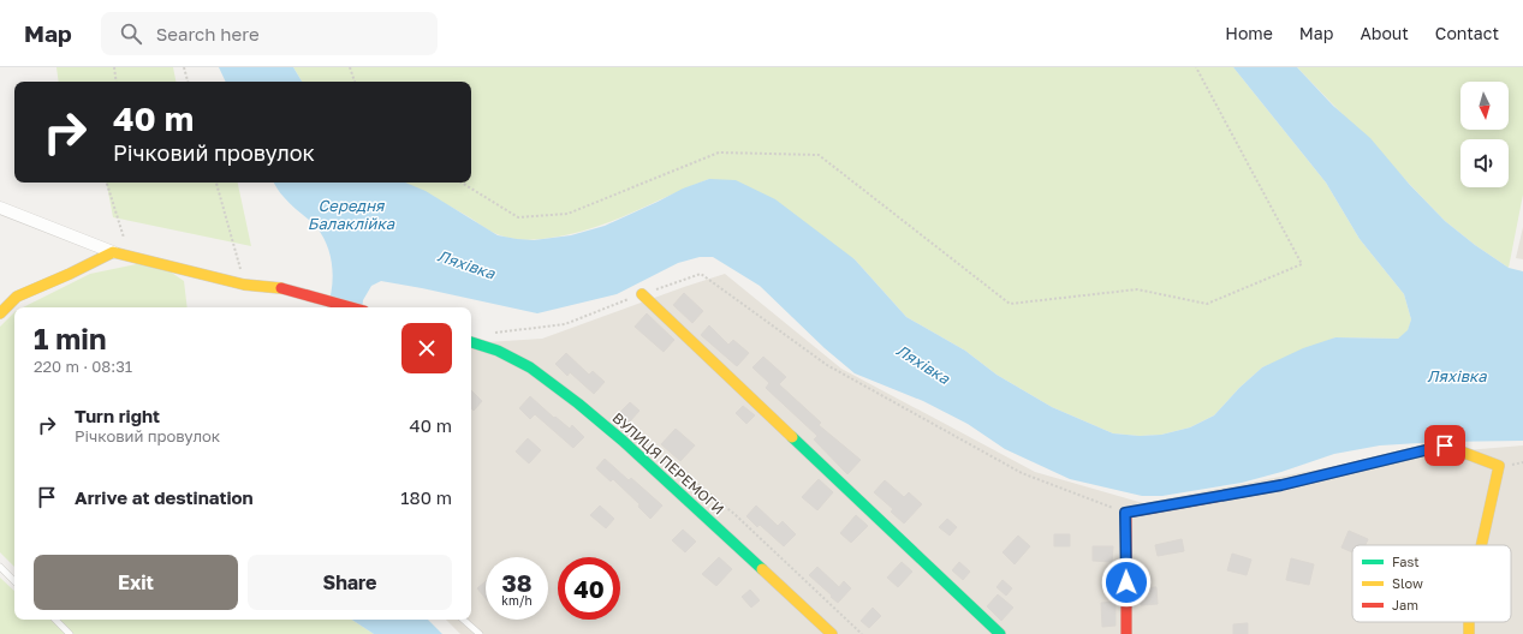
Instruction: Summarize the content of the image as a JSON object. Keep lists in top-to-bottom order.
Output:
{
  "streets": {
    "street": ["ВУЛИЦЯ ПЕРЕМОГИ"]
  },
  "water": ["Середня Балаклійка", "Ляхівка"],
  "legend": ["Fast", "Slow", "Jam"],
  "north": "bottom",
  "page": {
    "header": "Map",
    "search": "Search here",
    "nav": [
      "Home",
      "Map",
      "About",
      "Contact"
    ],
    "turn": ["40 m", "Річковий провулок"],
    "heading": ["1 min", "220 m · 08:31"],
    "list": [
      {
        "name": "Turn right",
        "note": "Річковий провулок",
        "value": "40 m"
      },
      {
        "name": "Arrive at destination",
        "value": "180 m"
      }
    ],
    "buttons": ["Exit", "Share"],
    "speed": "38 km/h",
    "limit": "40"
  }
}
